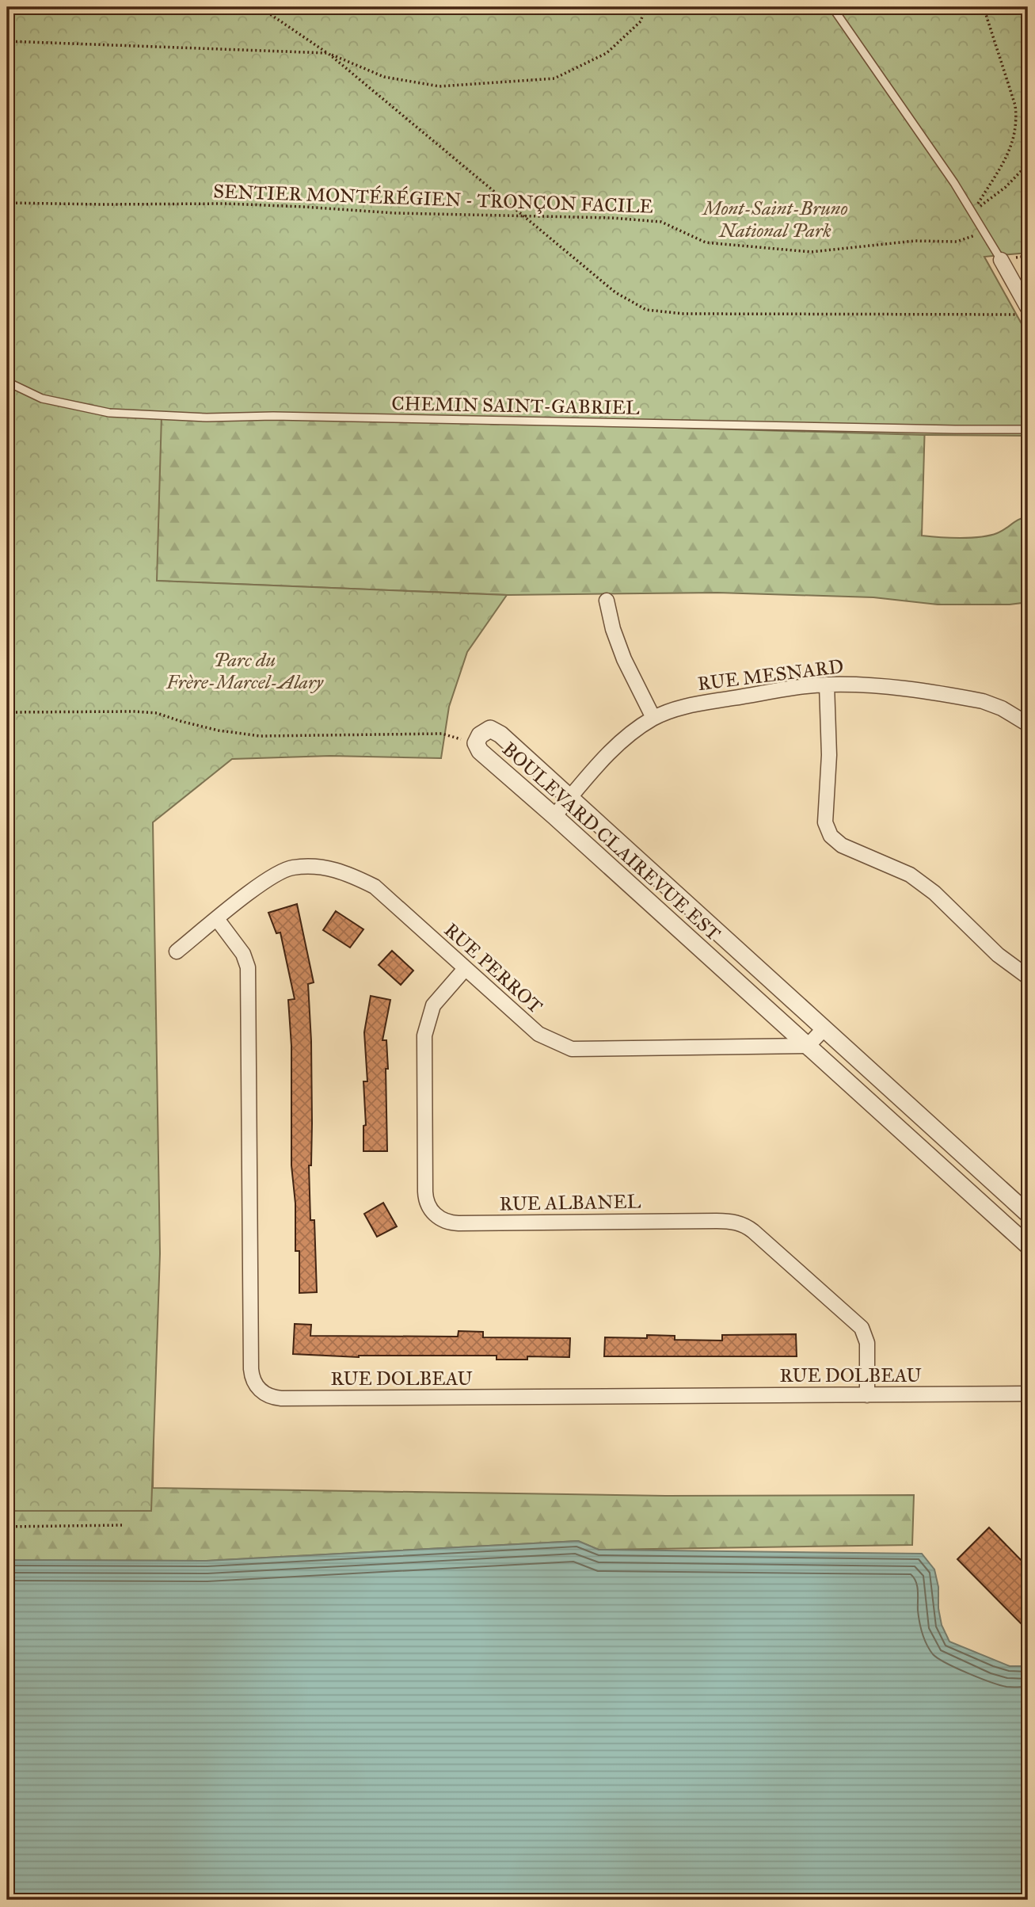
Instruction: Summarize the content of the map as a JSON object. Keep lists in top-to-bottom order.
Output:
{
  "streets": {
    "street": [
      "RUE MESNARD",
      "BOULEVARD CLAIREVUE EST",
      "RUE PERROT",
      "RUE ALBANEL",
      "RUE DOLBEAU"
    ],
    "lane": ["CHEMIN SAINT-GABRIEL"],
    "path": ["SENTIER MONTÉRÉGIEN - TRONÇON FACILE"]
  },
  "crossings": [
    ["RUE MESNARD", "BOULEVARD CLAIREVUE EST"],
    ["BOULEVARD CLAIREVUE EST", "RUE PERROT"],
    ["RUE PERROT", "RUE ALBANEL"],
    ["RUE PERROT", "RUE DOLBEAU"],
    ["RUE ALBANEL", "RUE DOLBEAU"]
  ],
  "parks": ["Mont-Saint-Bruno National Park", "Parc du Frère-Marcel-Alary"]
}
